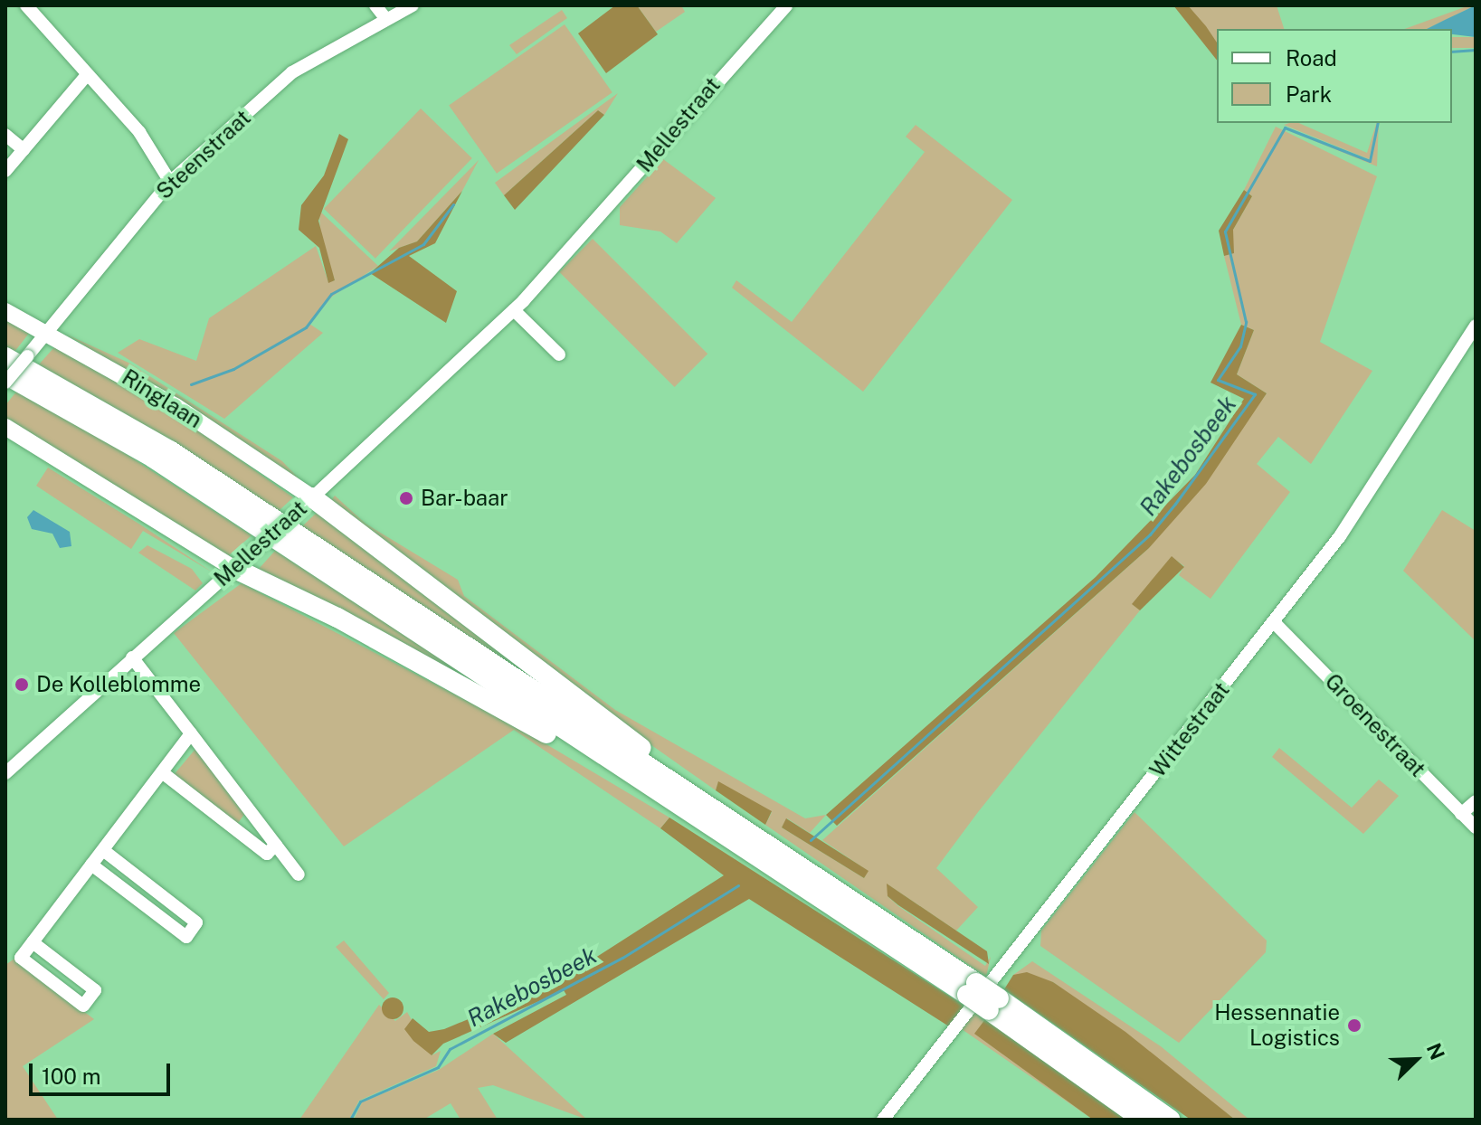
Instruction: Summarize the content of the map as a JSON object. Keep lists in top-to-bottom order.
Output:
{
  "streets": {
    "main road": ["Ringlaan"],
    "street": [
      "Mellestraat",
      "Steenstraat",
      "Groenestraat",
      "Wittestraat"
    ]
  },
  "crossings": [
    ["Mellestraat", "Ringlaan"],
    ["Steenstraat", "Ringlaan"],
    ["Groenestraat", "Wittestraat"]
  ],
  "water": ["Rakebosbeek"],
  "places": ["Bar-baar", "De Kolleblomme", "Hessennatie Logistics"],
  "legend": ["Road", "Park"],
  "scale_bar": "100 m",
  "north": "top right"
}
